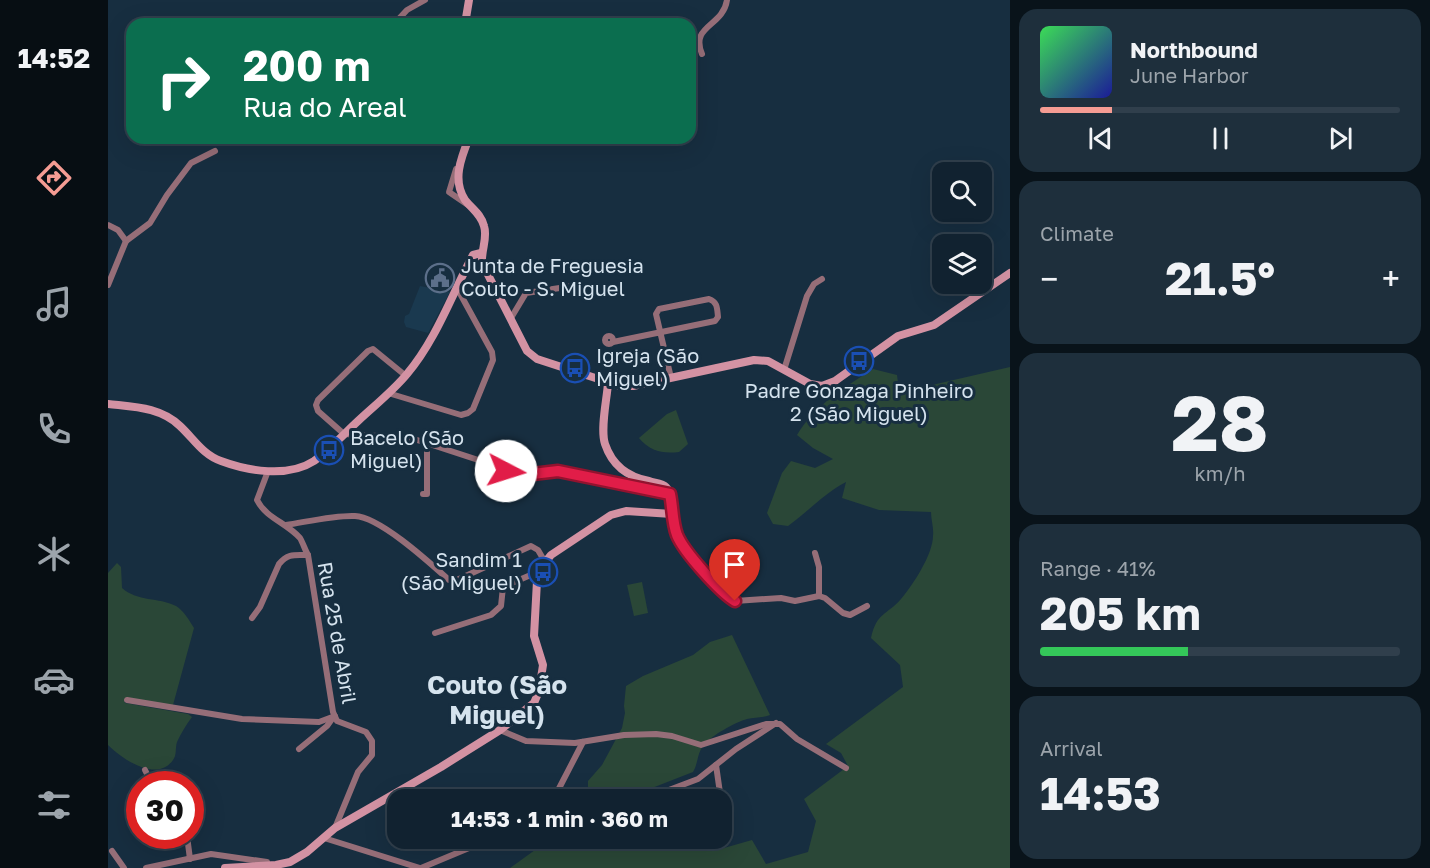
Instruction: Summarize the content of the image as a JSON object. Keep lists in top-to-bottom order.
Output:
{
  "streets": {
    "street": ["Rua 25 de Abril"]
  },
  "districts": ["Couto (São Miguel)"],
  "places": {
    "public building": ["Junta de Freguesia Couto - S. Miguel"],
    "bus stop": [
      "Padre Gonzaga Pinheiro 2 (São Miguel)",
      "Igreja (São Miguel)",
      "Bacelo (São Miguel)",
      "Sandim 1 (São Miguel)"
    ]
  },
  "page": {
    "tabs": "14:52",
    "turn": ["200 m", "Rua do Areal"],
    "song": ["Northbound", "June Harbor"],
    "tile": [
      "Climate",
      ["28", "km/h"],
      ["Range · 41%", "205 km"],
      ["Arrival", "14:53"]
    ],
    "heat": ["−", "21.5°", "+"],
    "limit": "30",
    "trip": "14:53 · 1 min · 360 m"
  }
}
